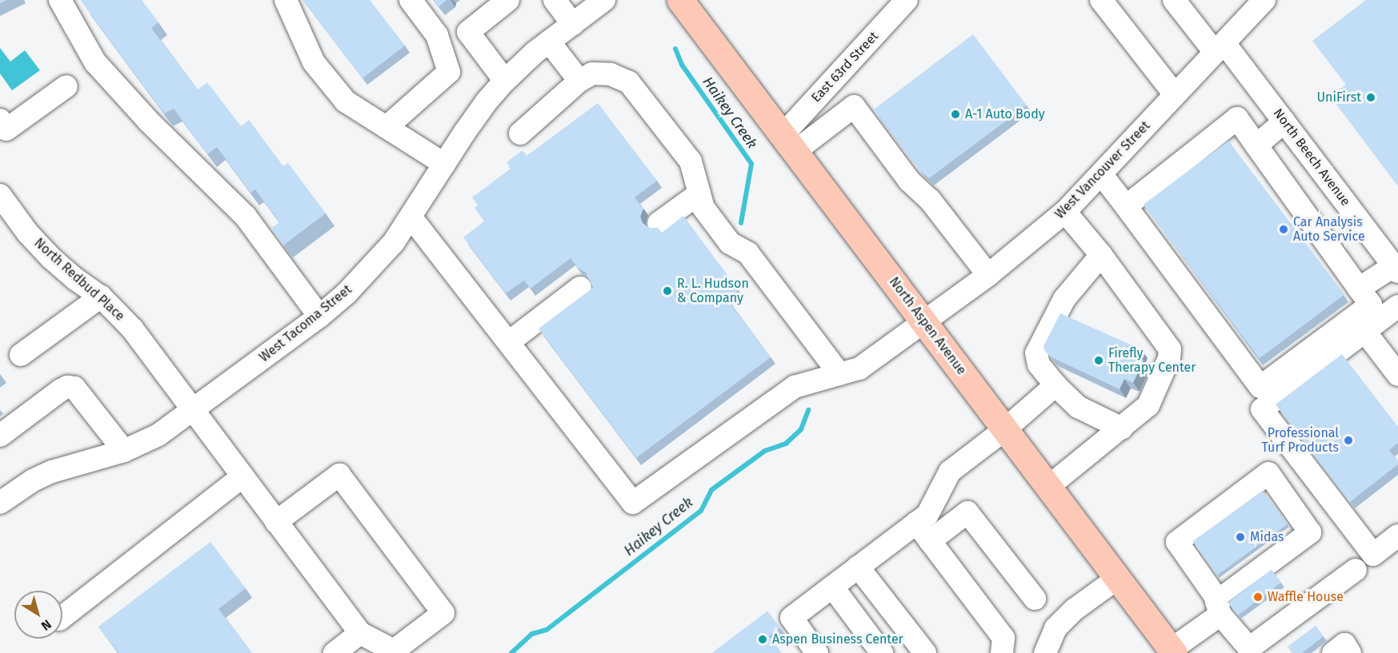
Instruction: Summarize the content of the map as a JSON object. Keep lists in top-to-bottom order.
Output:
{
  "streets": {
    "main road": ["North Aspen Avenue"],
    "street": [
      "East 63rd Street",
      "North Beech Avenue",
      "West Vancouver Street",
      "North Redbud Place",
      "West Tacoma Street"
    ]
  },
  "crossings": [
    ["East 63rd Street", "North Aspen Avenue"],
    ["North Beech Avenue", "West Vancouver Street"],
    ["West Vancouver Street", "North Aspen Avenue"],
    ["North Redbud Place", "West Tacoma Street"]
  ],
  "water": ["Haikey Creek"],
  "places": [
    "UniFirst",
    "A-1 Auto Body",
    "Car Analysis Auto Service",
    "R. L. Hudson & Company",
    "Firefly Therapy Center",
    "Professional Turf Products",
    "Midas",
    "Waffle House",
    "Aspen Business Center"
  ],
  "north": "bottom right"
}
